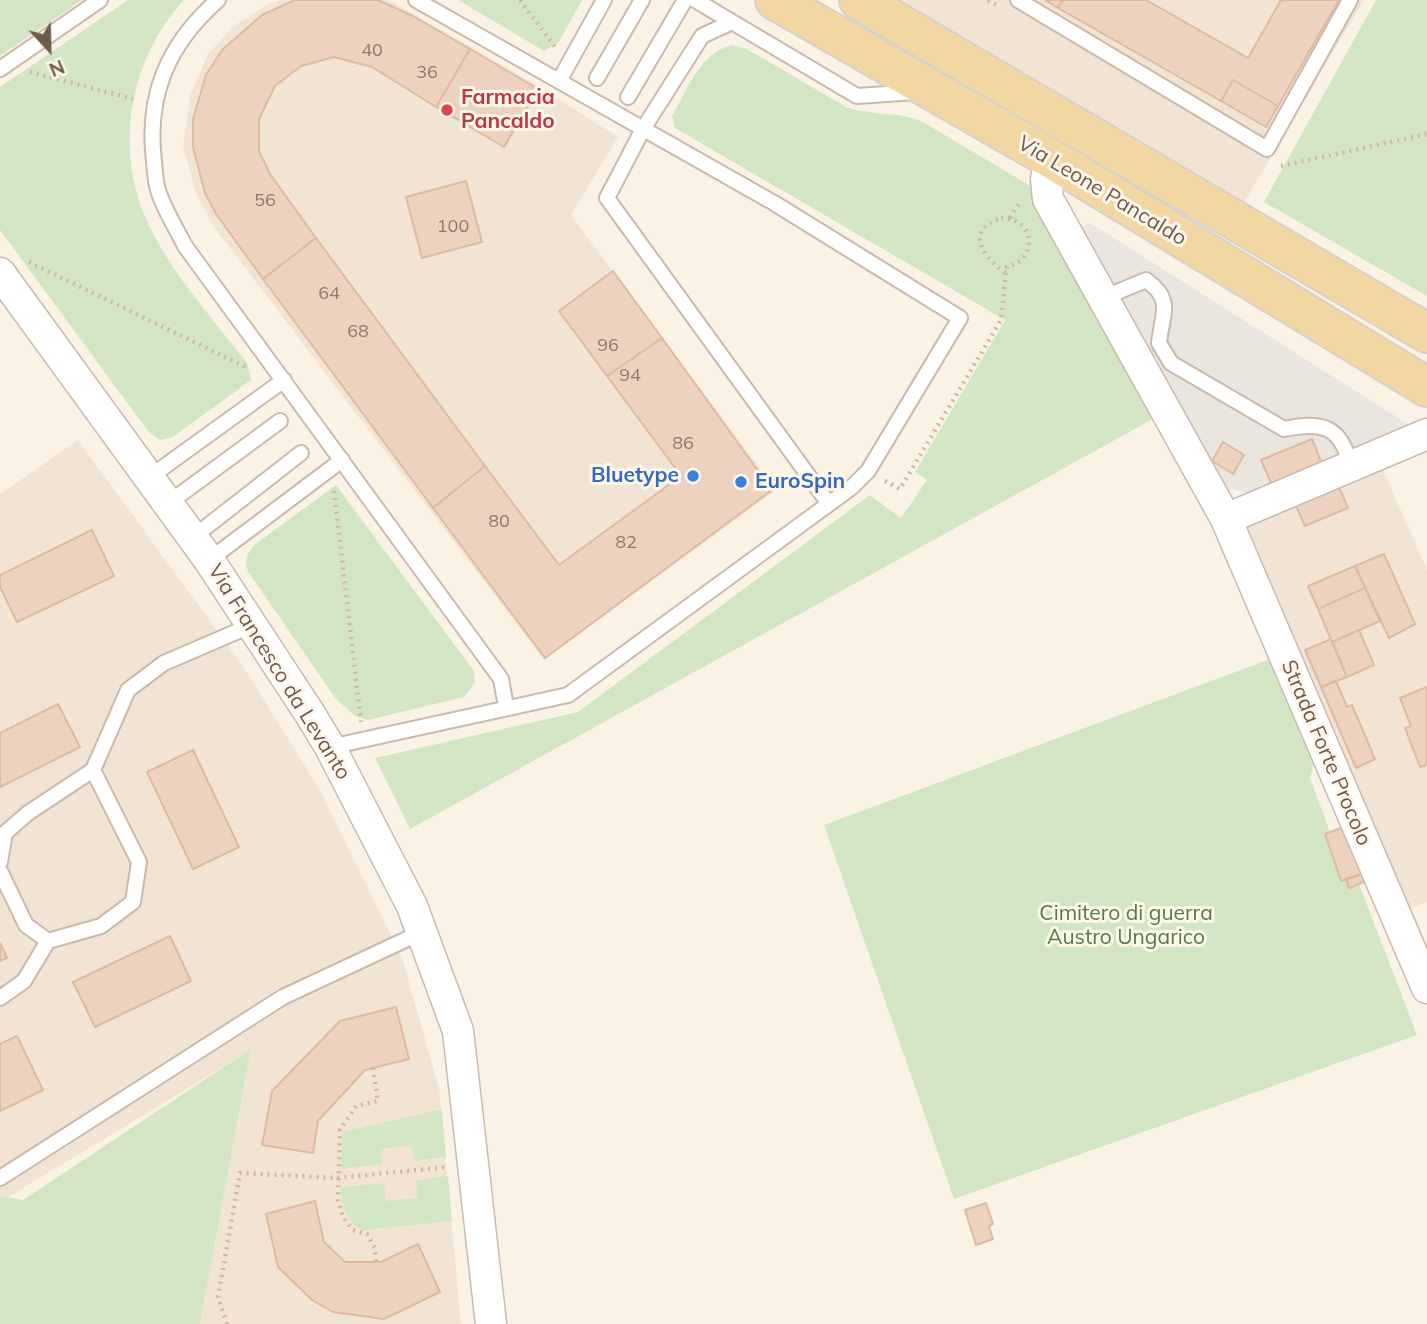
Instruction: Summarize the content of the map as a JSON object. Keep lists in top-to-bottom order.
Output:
{
  "streets": {
    "main road": ["Via Leone Pancaldo"],
    "street": ["Via Francesco da Levanto", "Strada Forte Procolo"]
  },
  "crossings": [
    ["Via Leone Pancaldo", "Strada Forte Procolo"]
  ],
  "parks": ["Cimitero di guerra Austro Ungarico"],
  "places": ["Farmacia Pancaldo", "Bluetype", "EuroSpin"],
  "house_numbers": [
    "40",
    "36",
    "56",
    "100",
    "64",
    "68",
    "96",
    "94",
    "86",
    "80",
    "82"
  ],
  "north": "bottom"
}
